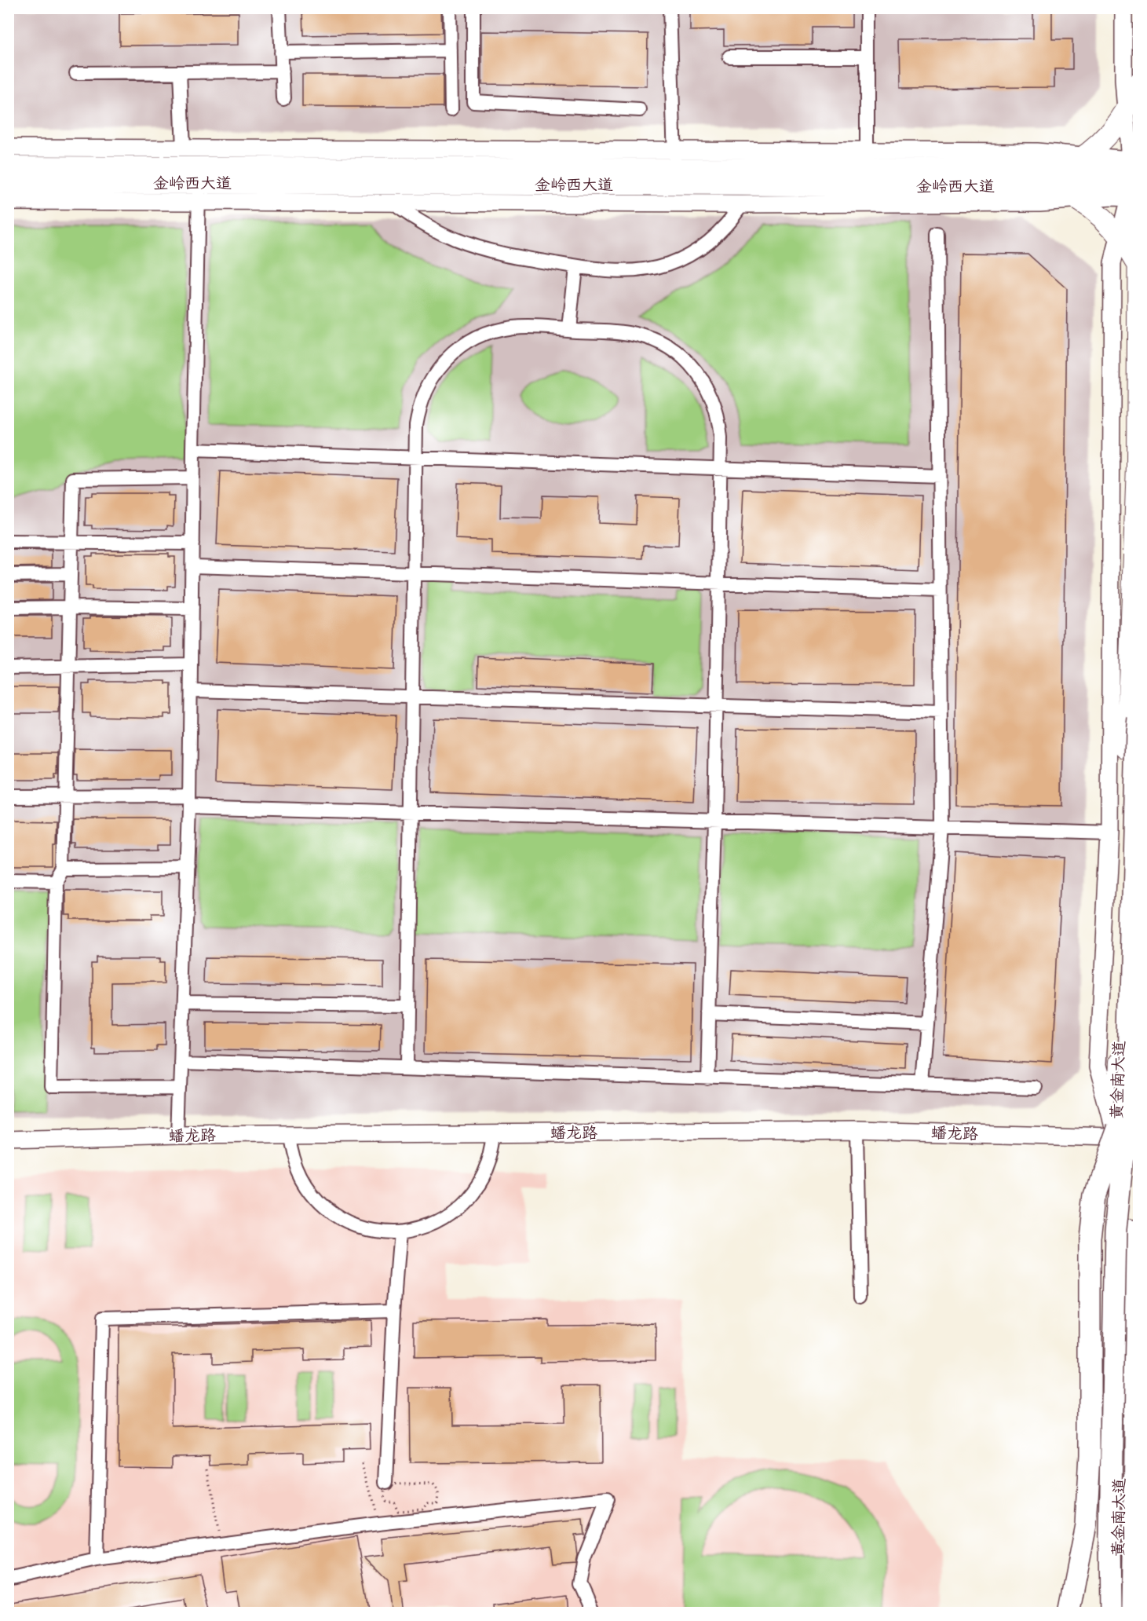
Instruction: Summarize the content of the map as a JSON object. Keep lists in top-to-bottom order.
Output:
{
  "streets": {
    "main road": ["金岭西大道", "黄金南大道"],
    "street": ["蟠龙路"]
  },
  "crossings": [
    ["金岭西大道", "黄金南大道"],
    ["黄金南大道", "蟠龙路"]
  ]
}
